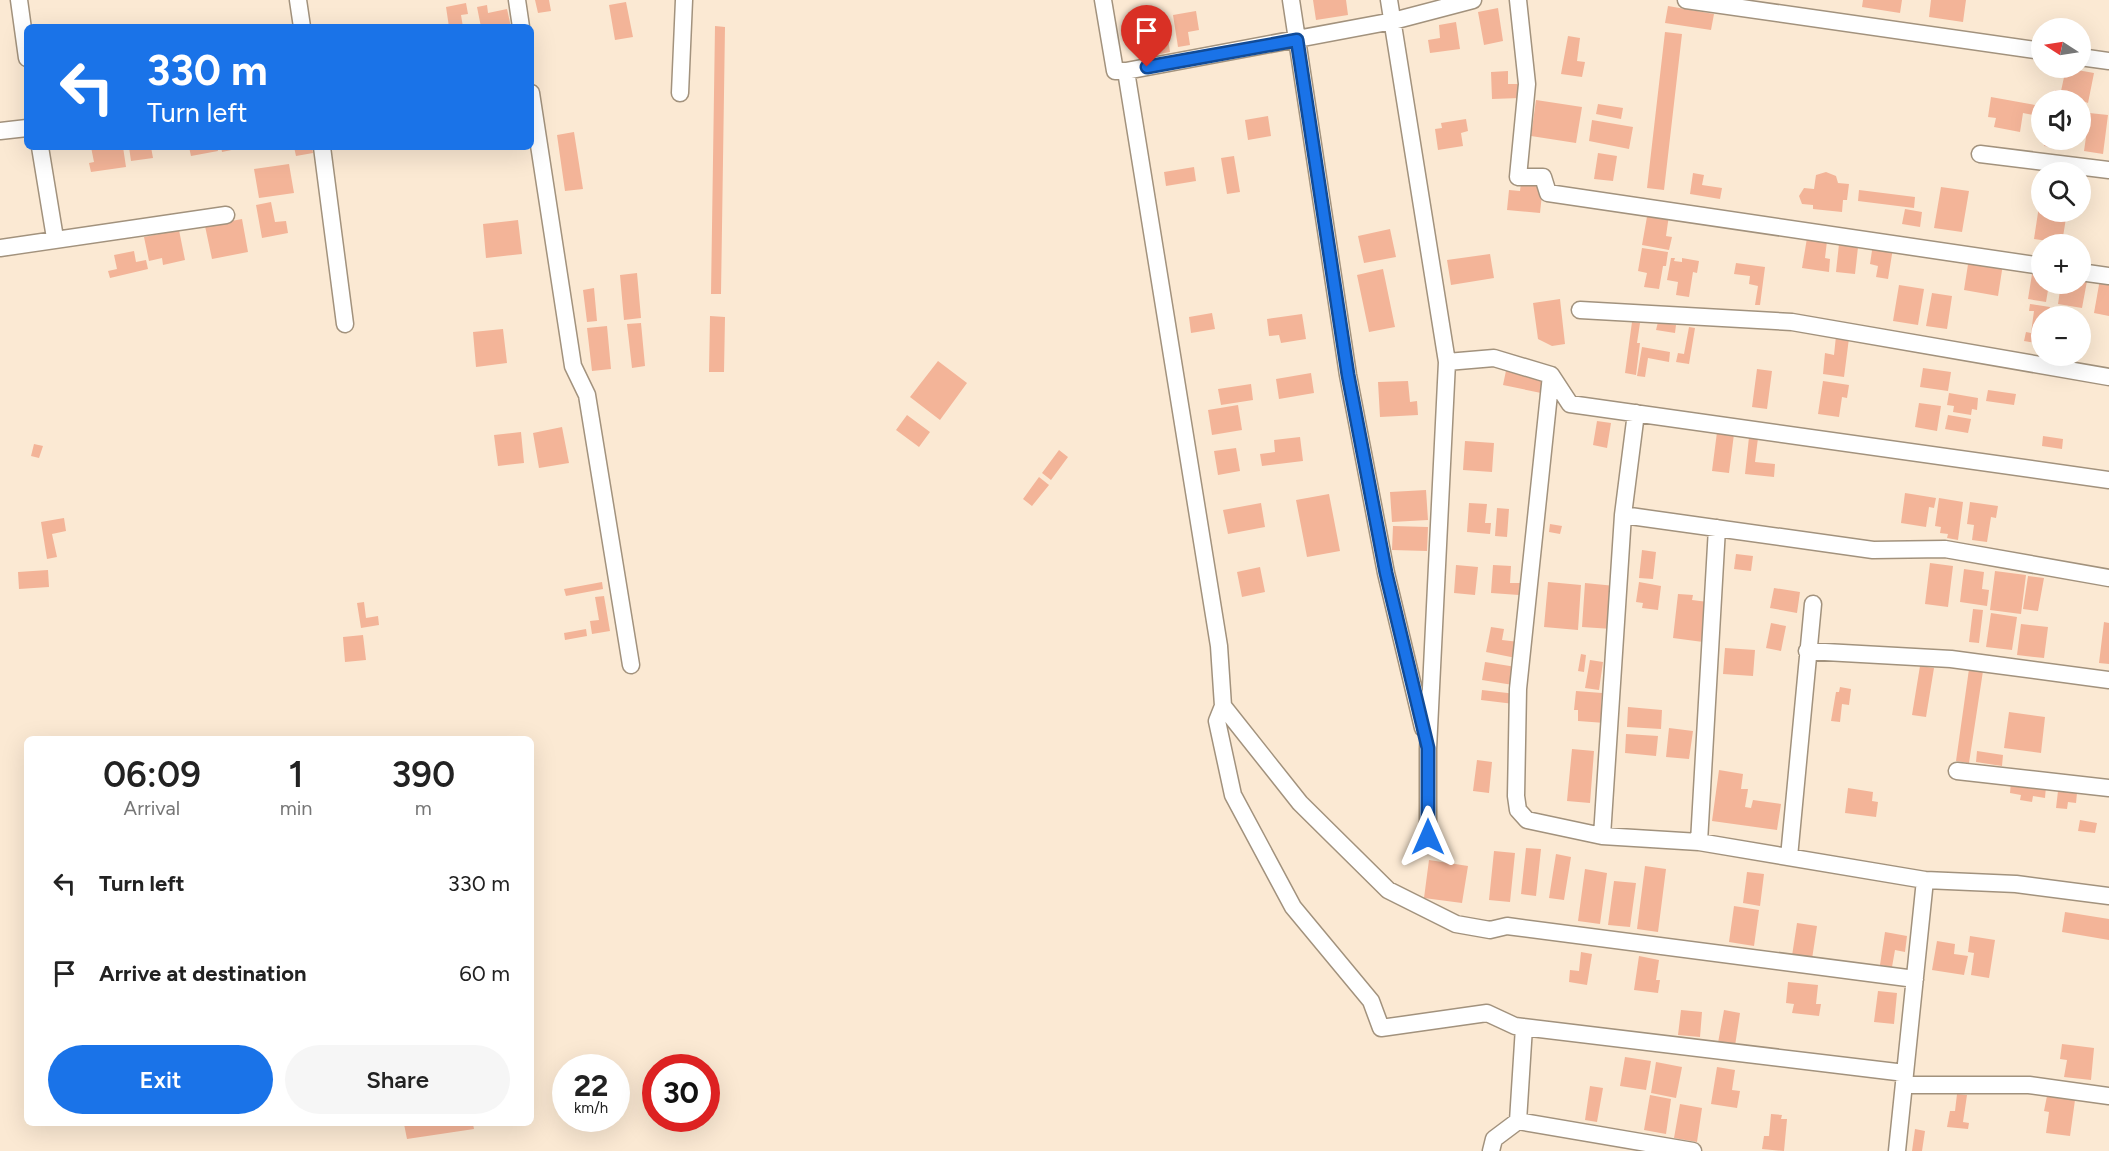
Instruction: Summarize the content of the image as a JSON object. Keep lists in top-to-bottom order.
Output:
{
  "north": "left",
  "page": {
    "map_buttons": ["+", "−"],
    "turn": ["330 m", "Turn left"],
    "eta": [
      "06:09",
      "Arrival",
      "1",
      "min",
      "390",
      "m"
    ],
    "list": [
      {
        "name": "Turn left",
        "value": "330 m"
      },
      {
        "name": "Arrive at destination",
        "value": "60 m"
      }
    ],
    "buttons": ["Exit", "Share"],
    "speed": "22 km/h",
    "limit": "30"
  }
}
